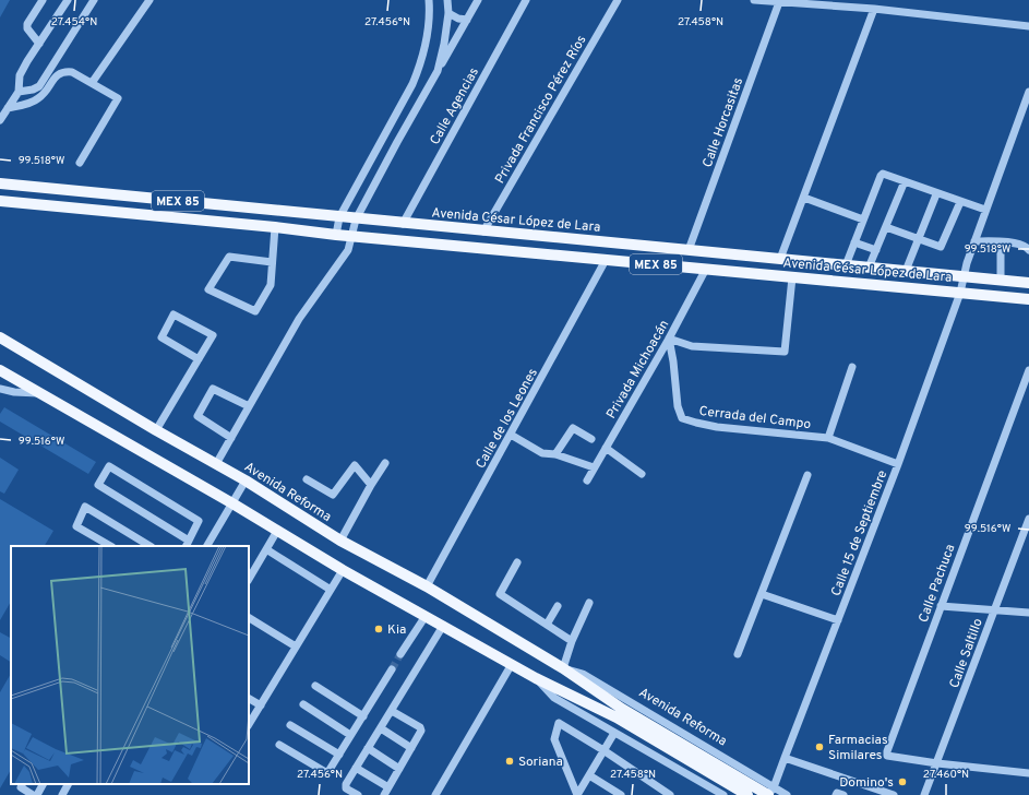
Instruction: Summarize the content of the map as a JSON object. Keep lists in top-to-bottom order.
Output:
{
  "streets": {
    "main road": ["MEX 85", "Avenida César López de Lara", "Avenida Reforma"],
    "street": [
      "Calle Agencias",
      "Privada Francisco Pérez Ríos",
      "Calle Horcasitas",
      "Privada Michoacán",
      "Cerrada del Campo",
      "Calle de los Leones",
      "Calle 15 de Septiembre",
      "Calle Pachuca",
      "Calle Saltillo"
    ]
  },
  "crossings": [
    ["Calle Agencias", "Avenida César López de Lara"],
    ["Privada Francisco Pérez Ríos", "Avenida César López de Lara"],
    ["Calle Horcasitas", "Avenida César López de Lara"],
    ["Avenida César López de Lara", "Privada Michoacán"],
    ["Avenida César López de Lara", "Calle de los Leones"],
    ["Avenida César López de Lara", "Calle 15 de Septiembre"],
    ["Privada Michoacán", "Cerrada del Campo"],
    ["Cerrada del Campo", "Calle 15 de Septiembre"],
    ["Calle de los Leones", "Avenida Reforma"],
    ["Avenida Reforma", "Calle 15 de Septiembre"],
    ["Calle Pachuca", "Calle Saltillo"]
  ],
  "places": [
    "Kia",
    "Farmacias Similares",
    "Soriana",
    "Domino's"
  ],
  "coordinates": [
    "27.454°N",
    "27.456°N",
    "27.458°N",
    "99.518°W",
    "99.516°W",
    "27.460°N"
  ]
}
